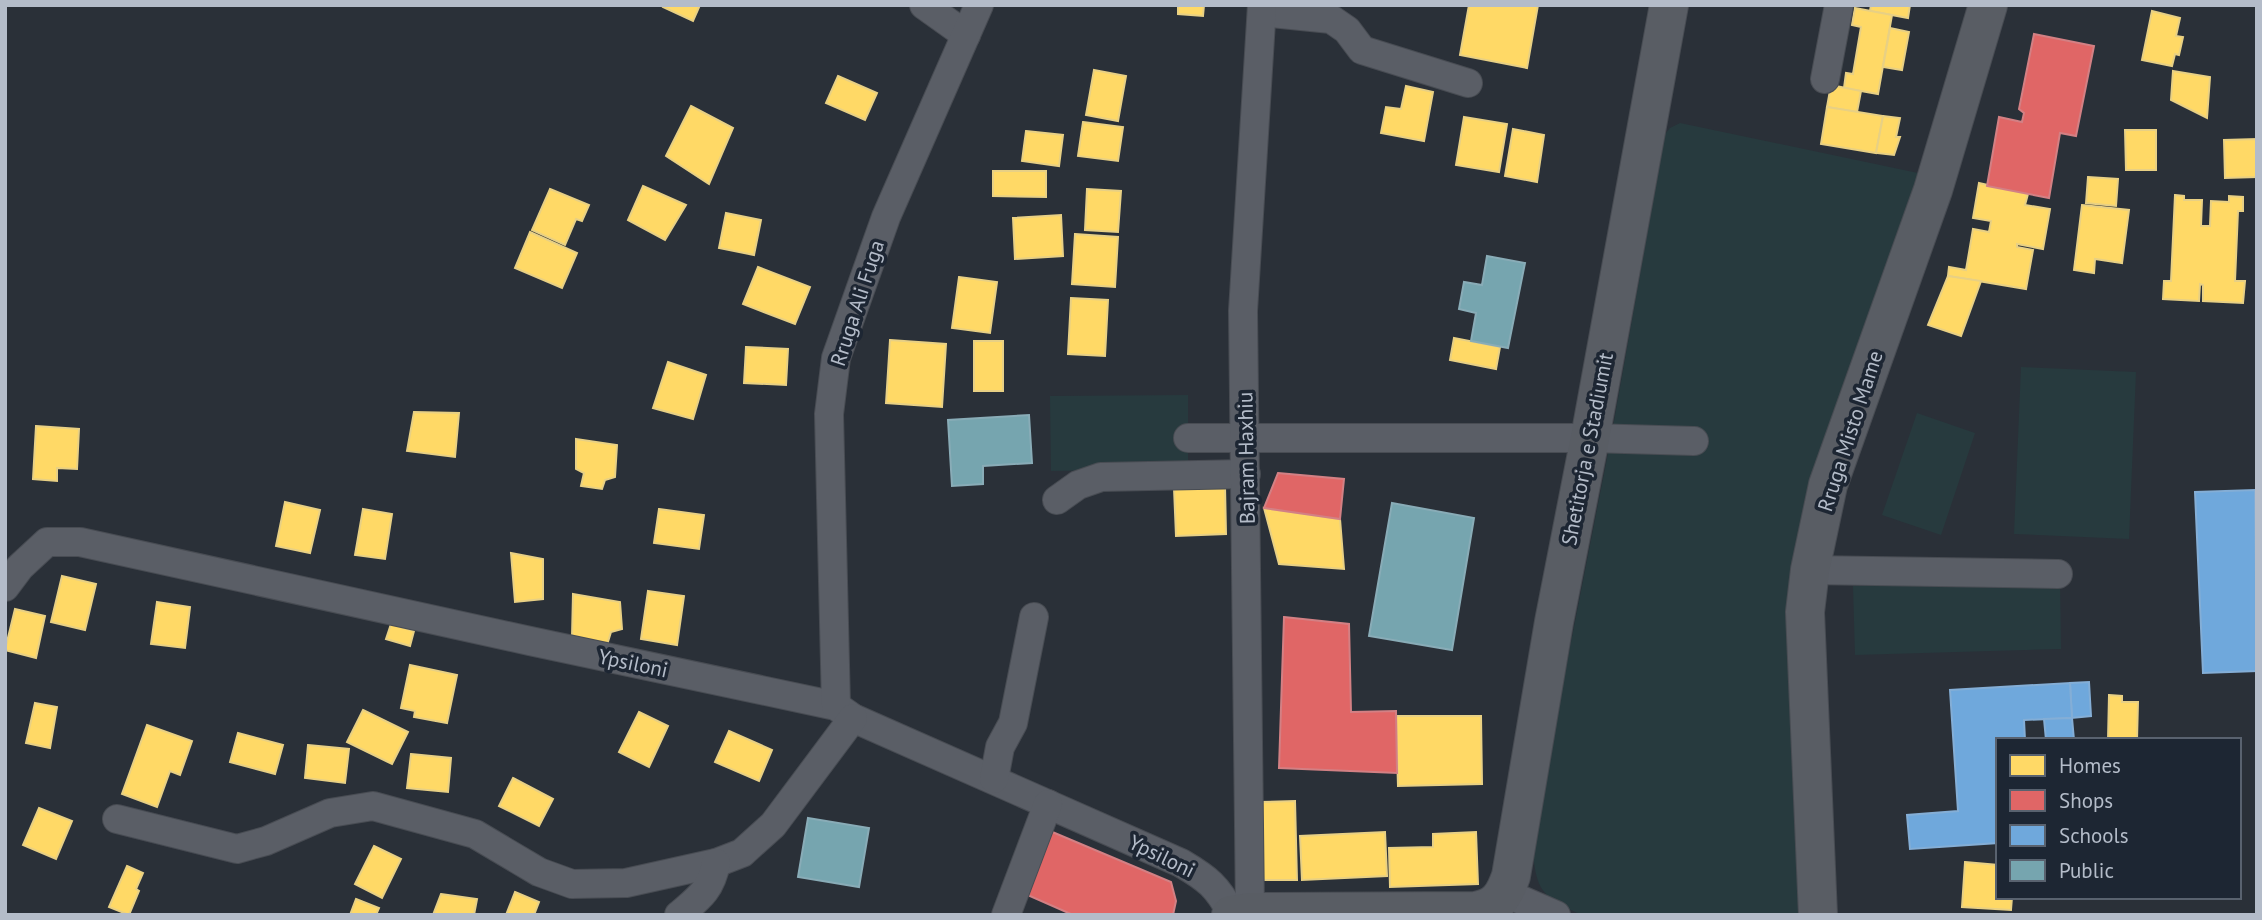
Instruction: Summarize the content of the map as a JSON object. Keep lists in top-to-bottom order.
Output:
{
  "streets": {
    "main road": ["Rruga Misto Mame", "Shetitorja e Stadiumit"],
    "street": ["Rruga Ali Fuga", "Bajram Haxhiu", "Ypsiloni"]
  },
  "crossings": [
    ["Rruga Ali Fuga", "Ypsiloni"],
    ["Bajram Haxhiu", "Ypsiloni"]
  ],
  "legend": [
    "Homes",
    "Shops",
    "Schools",
    "Public"
  ]
}
